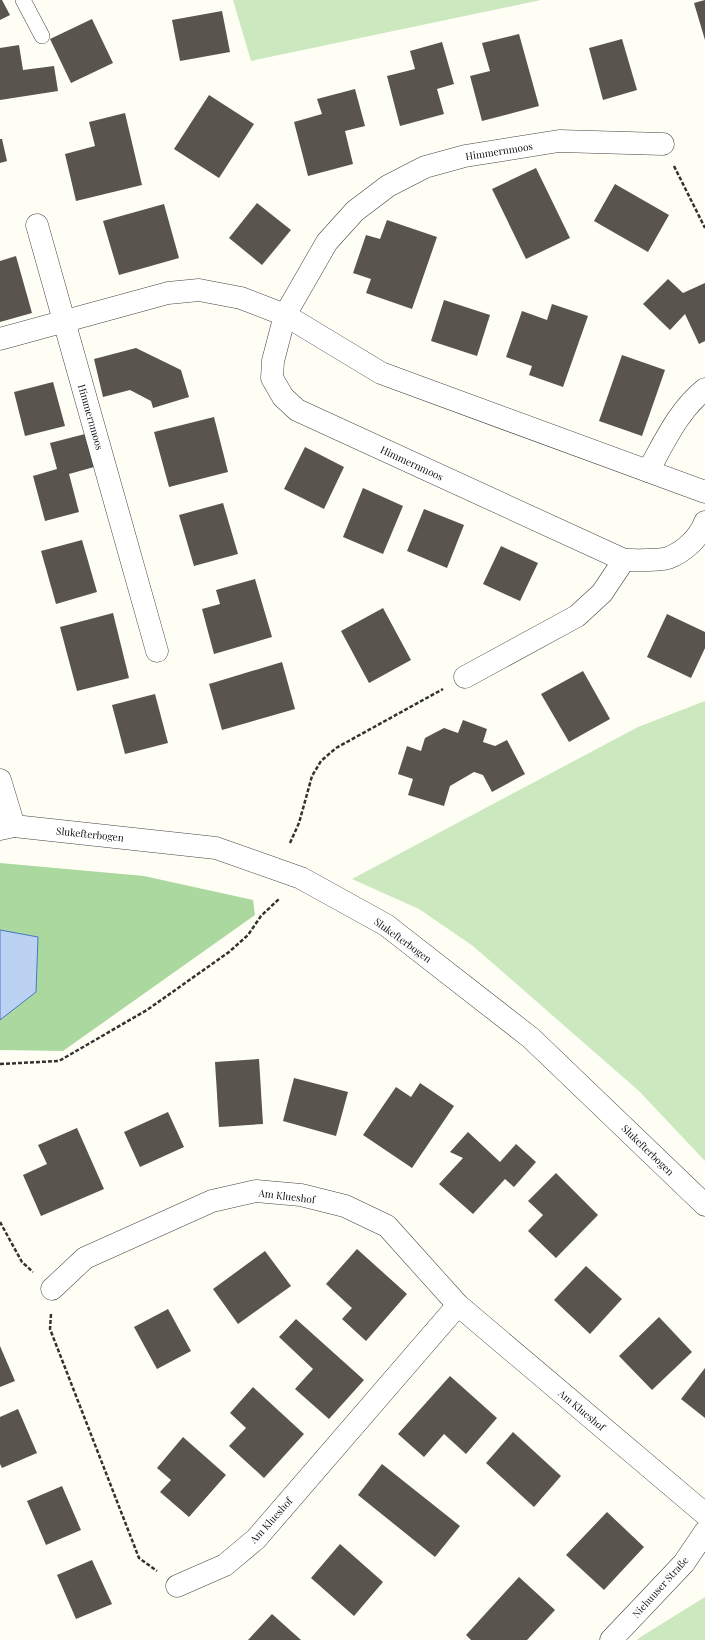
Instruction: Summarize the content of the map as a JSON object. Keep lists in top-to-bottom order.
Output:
{
  "streets": {
    "street": [
      "Himmernmoos",
      "Slukefterbogen",
      "Am Klueshof",
      "Niehuuser Straße"
    ]
  }
}
